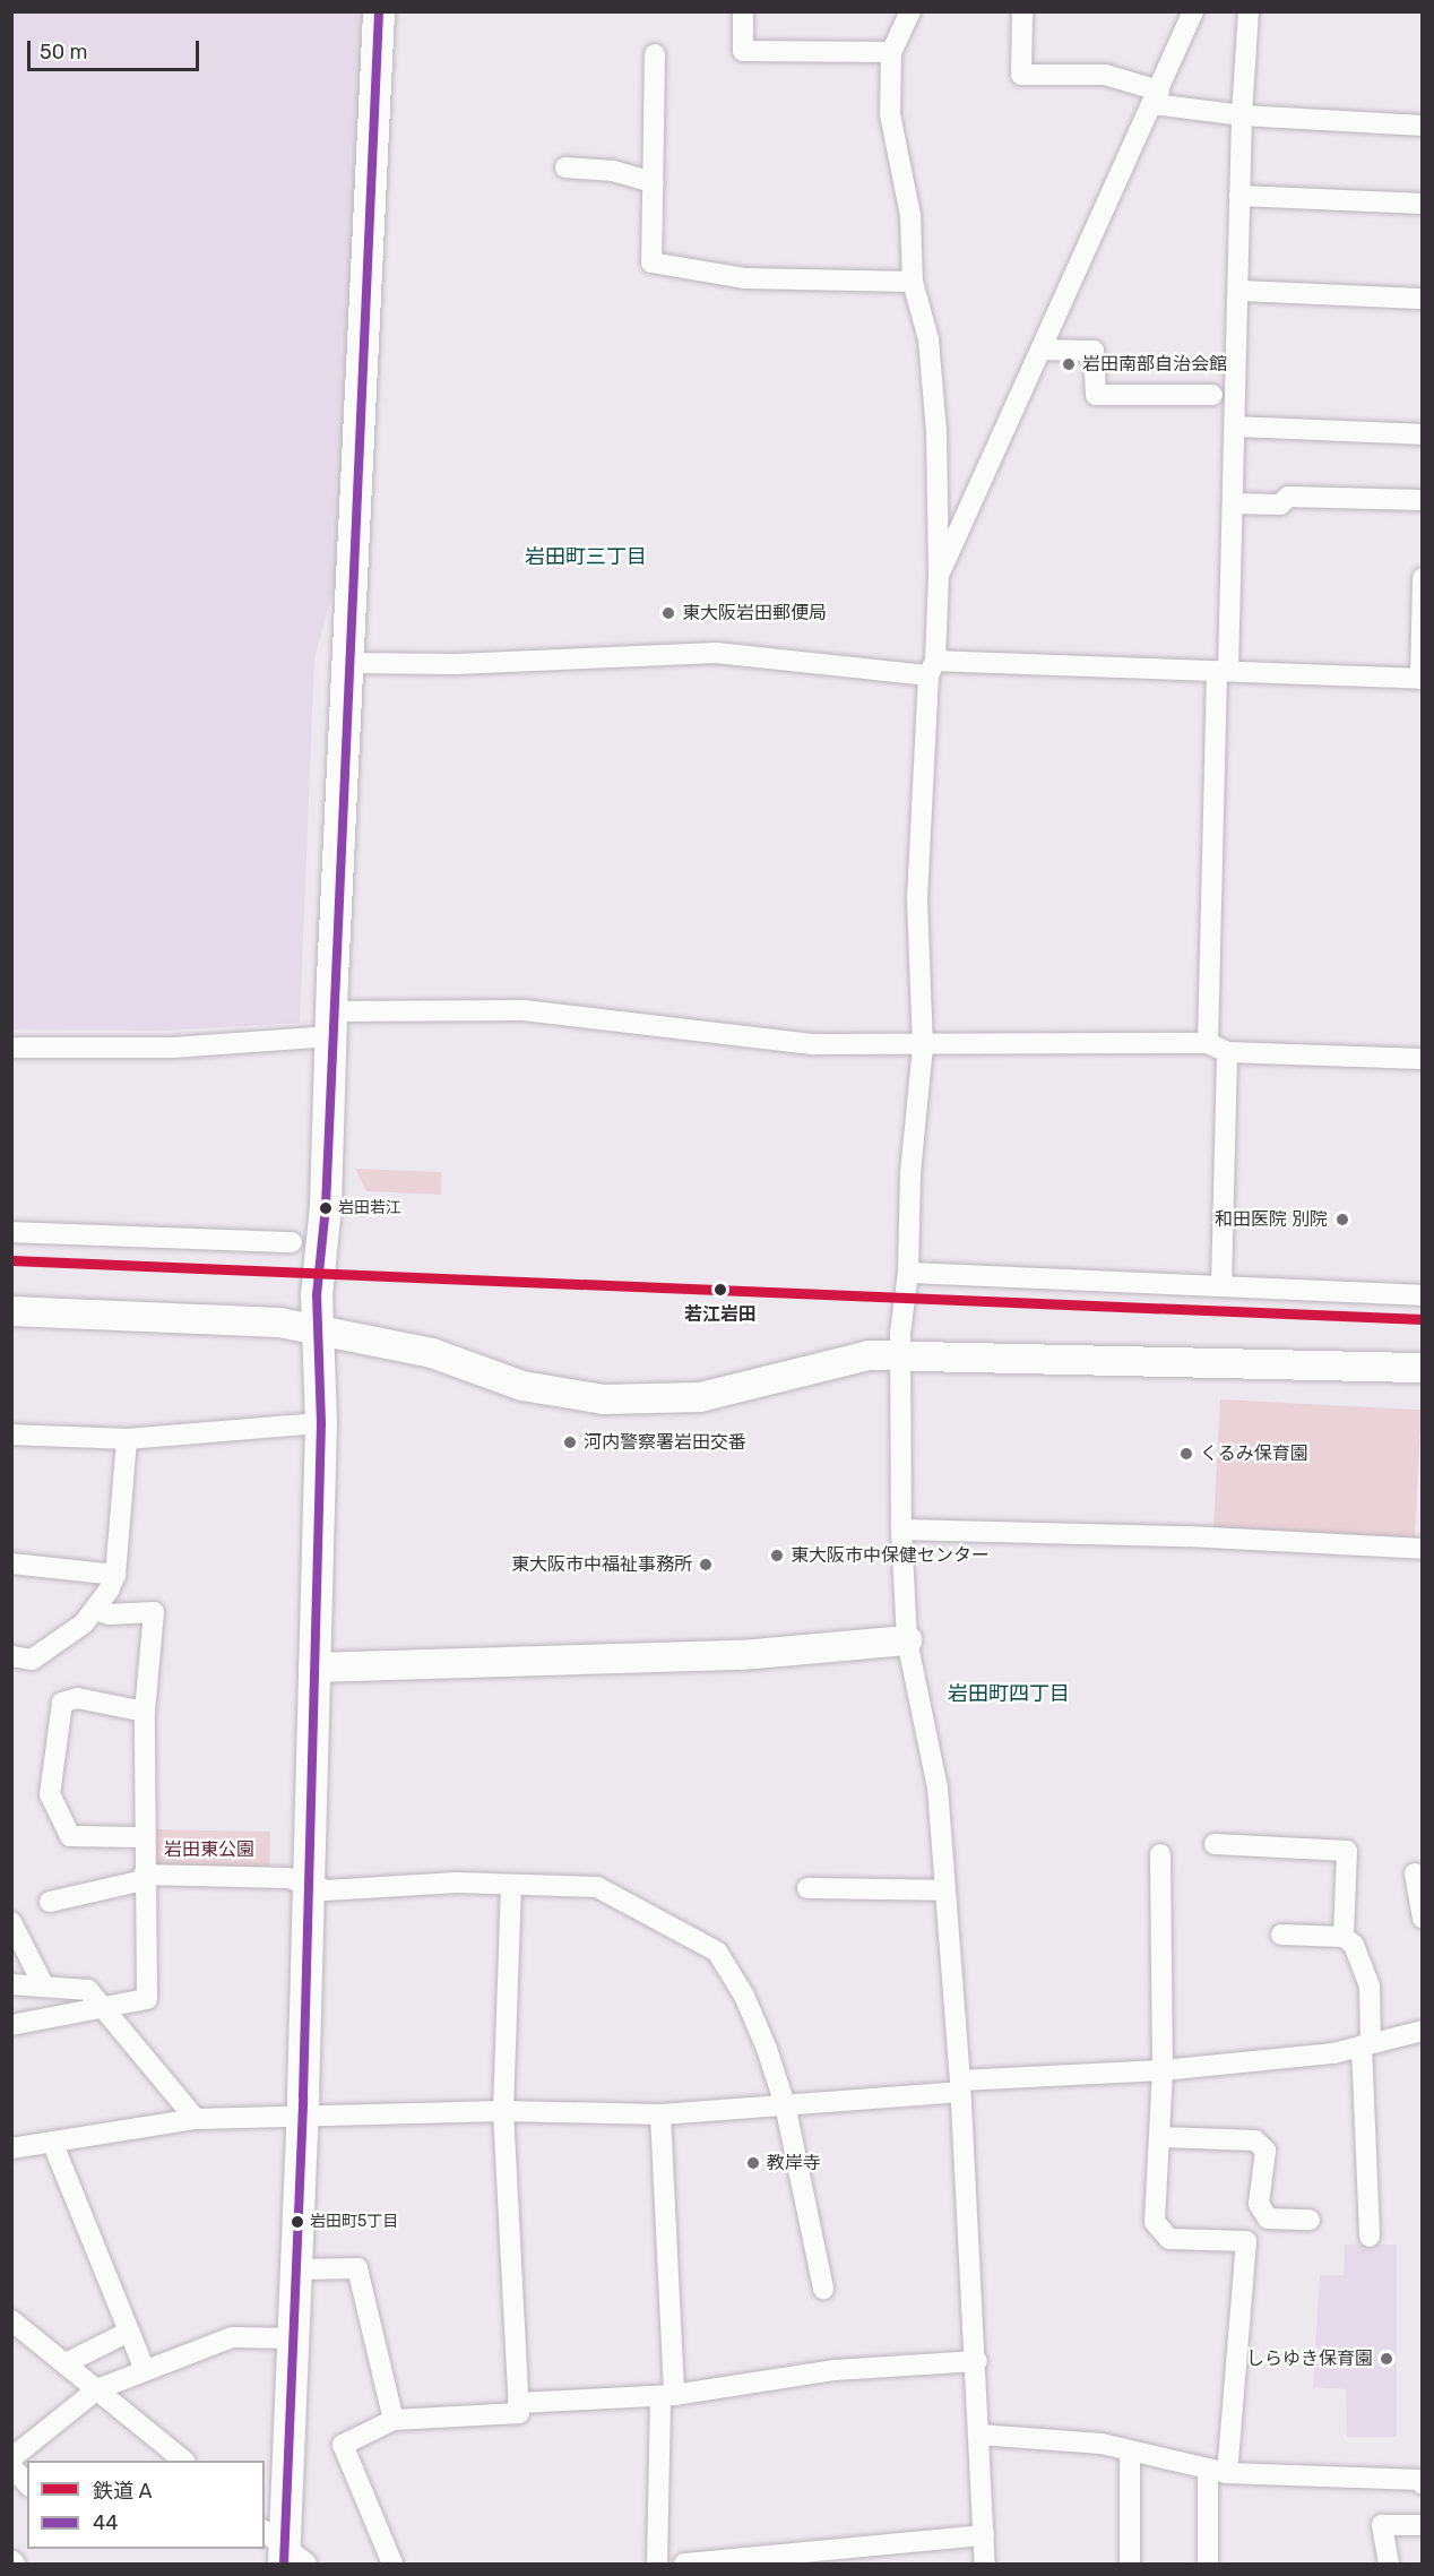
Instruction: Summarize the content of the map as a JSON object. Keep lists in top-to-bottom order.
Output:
{
  "districts": ["岩田町三丁目", "岩田町四丁目"],
  "parks": ["岩田東公園"],
  "places": [
    "岩田南部自治会館",
    "東大阪岩田郵便局",
    "岩田若江",
    "和田医院 別院",
    "若江岩田",
    "河内警察署岩田交番",
    "くるみ保育園",
    "東大阪市中保健センター",
    "東大阪市中福祉事務所",
    "教岸寺",
    "岩田町5丁目",
    "しらゆき保育園"
  ],
  "lines": ["transit line 44", "rail line A"],
  "legend": ["鉄道 A", "44"],
  "scale_bar": "50 m"
}
